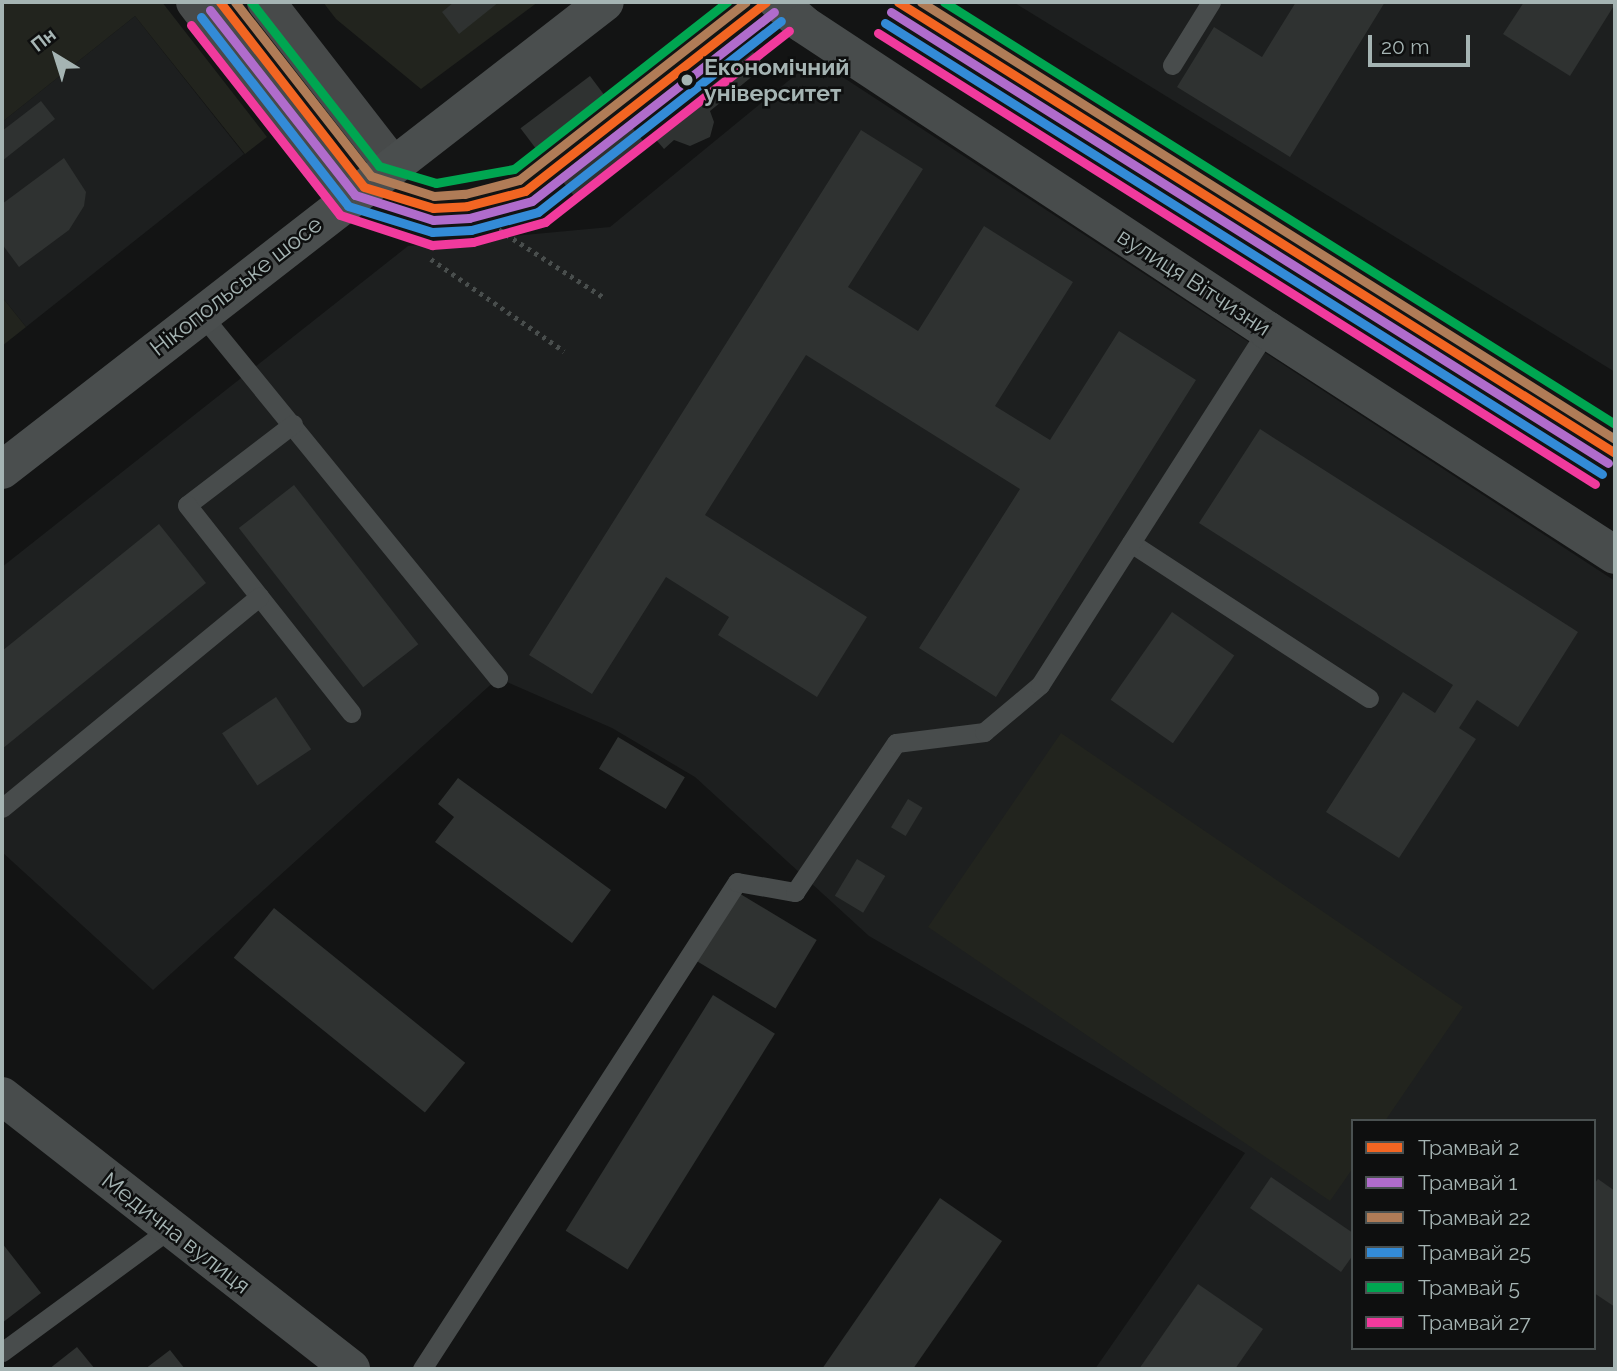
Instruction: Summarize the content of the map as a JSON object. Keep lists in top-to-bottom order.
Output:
{
  "streets": {
    "main road": ["Нікопольське шосе"],
    "street": ["вулиця Вітчизни", "Медична вулиця"]
  },
  "places": ["Економічний університет"],
  "lines": [
    "tram line 2",
    "tram line 22",
    "tram line 5",
    "tram line 1",
    "tram line 25",
    "tram line 27"
  ],
  "legend": [
    "Трамвай 2",
    "Трамвай 1",
    "Трамвай 22",
    "Трамвай 25",
    "Трамвай 5",
    "Трамвай 27"
  ],
  "scale_bar": "20 m",
  "north": "top left"
}
